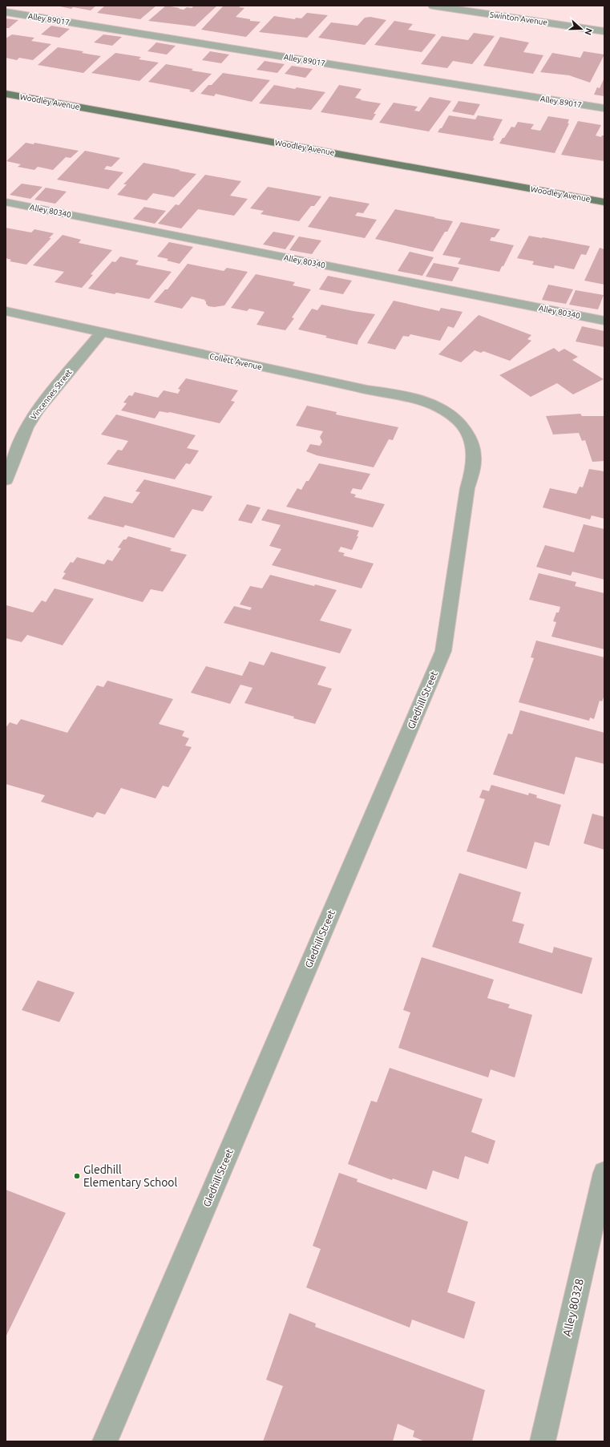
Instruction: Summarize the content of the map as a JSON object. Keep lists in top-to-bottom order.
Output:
{
  "streets": {
    "main road": ["Woodley Avenue"],
    "street": [
      "Swinton Avenue",
      "Alley 89017",
      "Alley 80340",
      "Collett Avenue",
      "Vincennes Street",
      "Gledhill Street",
      "Alley 80328"
    ]
  },
  "crossings": [
    ["Collett Avenue", "Vincennes Street"],
    ["Collett Avenue", "Gledhill Street"]
  ],
  "places": ["Gledhill Elementary School"],
  "north": "right"
}
